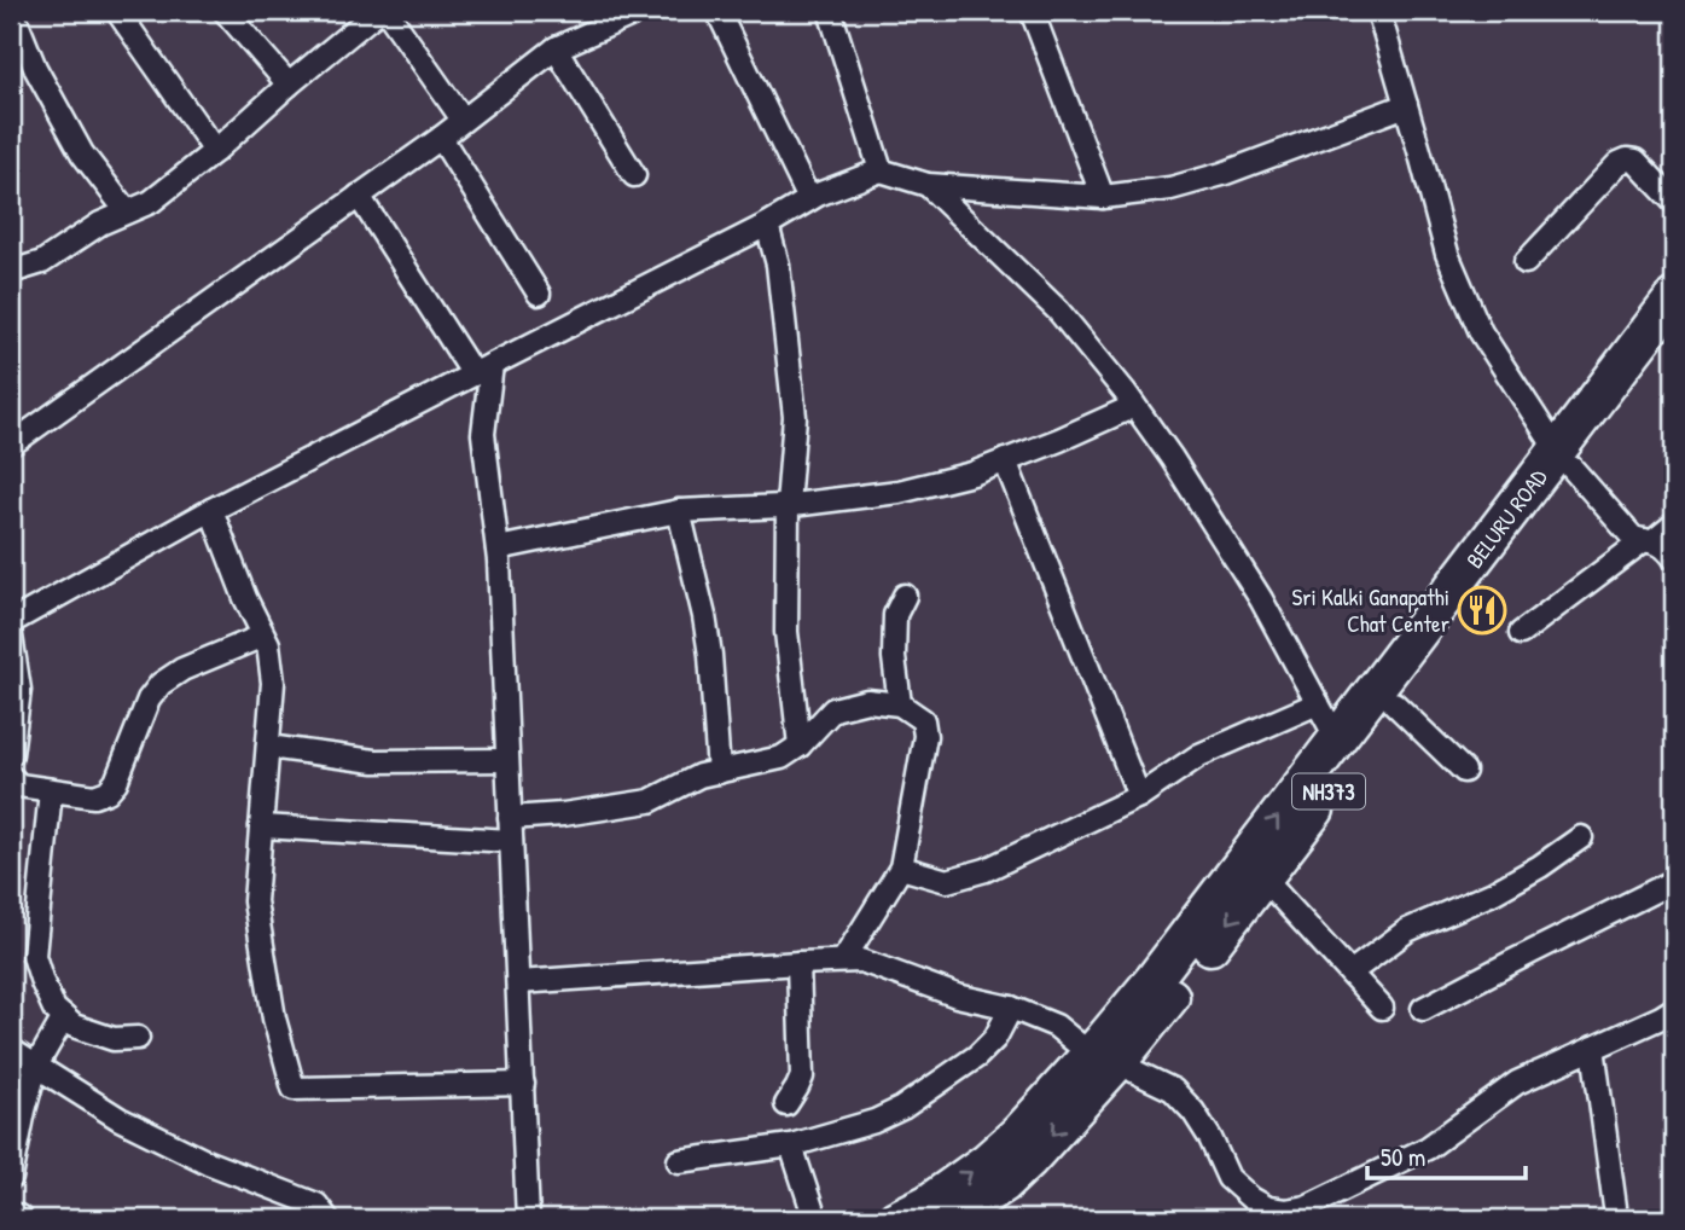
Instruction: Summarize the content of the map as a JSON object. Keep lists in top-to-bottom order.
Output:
{
  "streets": {
    "highway": ["BELURU ROAD", "NH373"]
  },
  "crossings": [
    ["BELURU ROAD", "NH373"]
  ],
  "places": {
    "restaurant": ["Sri Kalki Ganapathi Chat Center"]
  },
  "scale_bar": "50 m"
}
